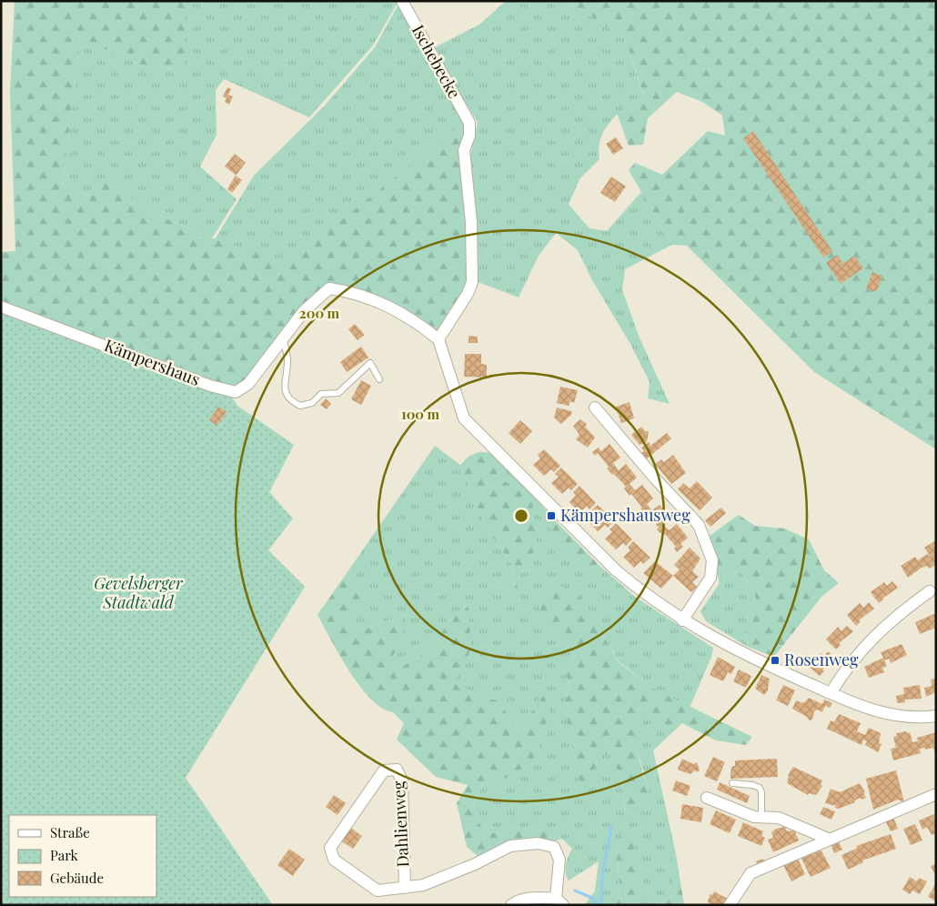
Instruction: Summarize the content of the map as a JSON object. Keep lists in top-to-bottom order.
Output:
{
  "streets": {
    "street": ["Ischebecke", "Kämpershaus", "Dahlienweg"]
  },
  "crossings": [
    ["Ischebecke", "Kämpershaus"]
  ],
  "parks": ["Gevelsberger Stadtwald"],
  "places": {
    "transit": ["Kämpershausweg", "Rosenweg"]
  },
  "legend": ["Straße", "Park", "Gebäude"],
  "rings": ["200 m", "100 m"]
}
